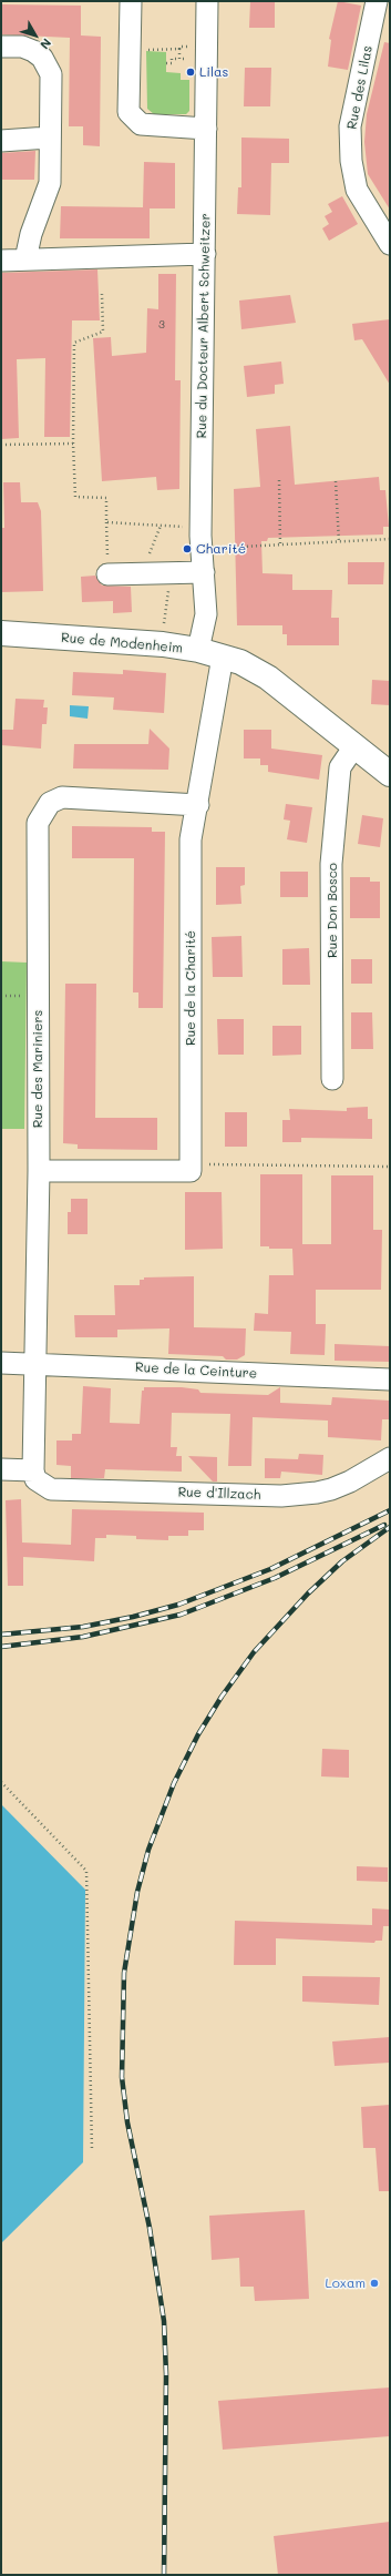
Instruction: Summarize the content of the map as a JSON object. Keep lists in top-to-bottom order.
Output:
{
  "streets": {
    "main road": ["Rue de Modenheim"],
    "street": [
      "Rue des Lilas",
      "Rue du Docteur Albert Schweitzer",
      "Rue Don Bosco",
      "Rue de la Charité",
      "Rue des Mariniers",
      "Rue de la Ceinture",
      "Rue d'Illzach"
    ]
  },
  "crossings": [
    ["Rue du Docteur Albert Schweitzer", "Rue de Modenheim"],
    ["Rue de Modenheim", "Rue Don Bosco"],
    ["Rue de Modenheim", "Rue de la Charité"],
    ["Rue de la Charité", "Rue des Mariniers"],
    ["Rue des Mariniers", "Rue de la Ceinture"],
    ["Rue des Mariniers", "Rue d'Illzach"]
  ],
  "places": ["Lilas", "Charité", "Loxam"],
  "house_numbers": ["3"],
  "north": "bottom right"
}
